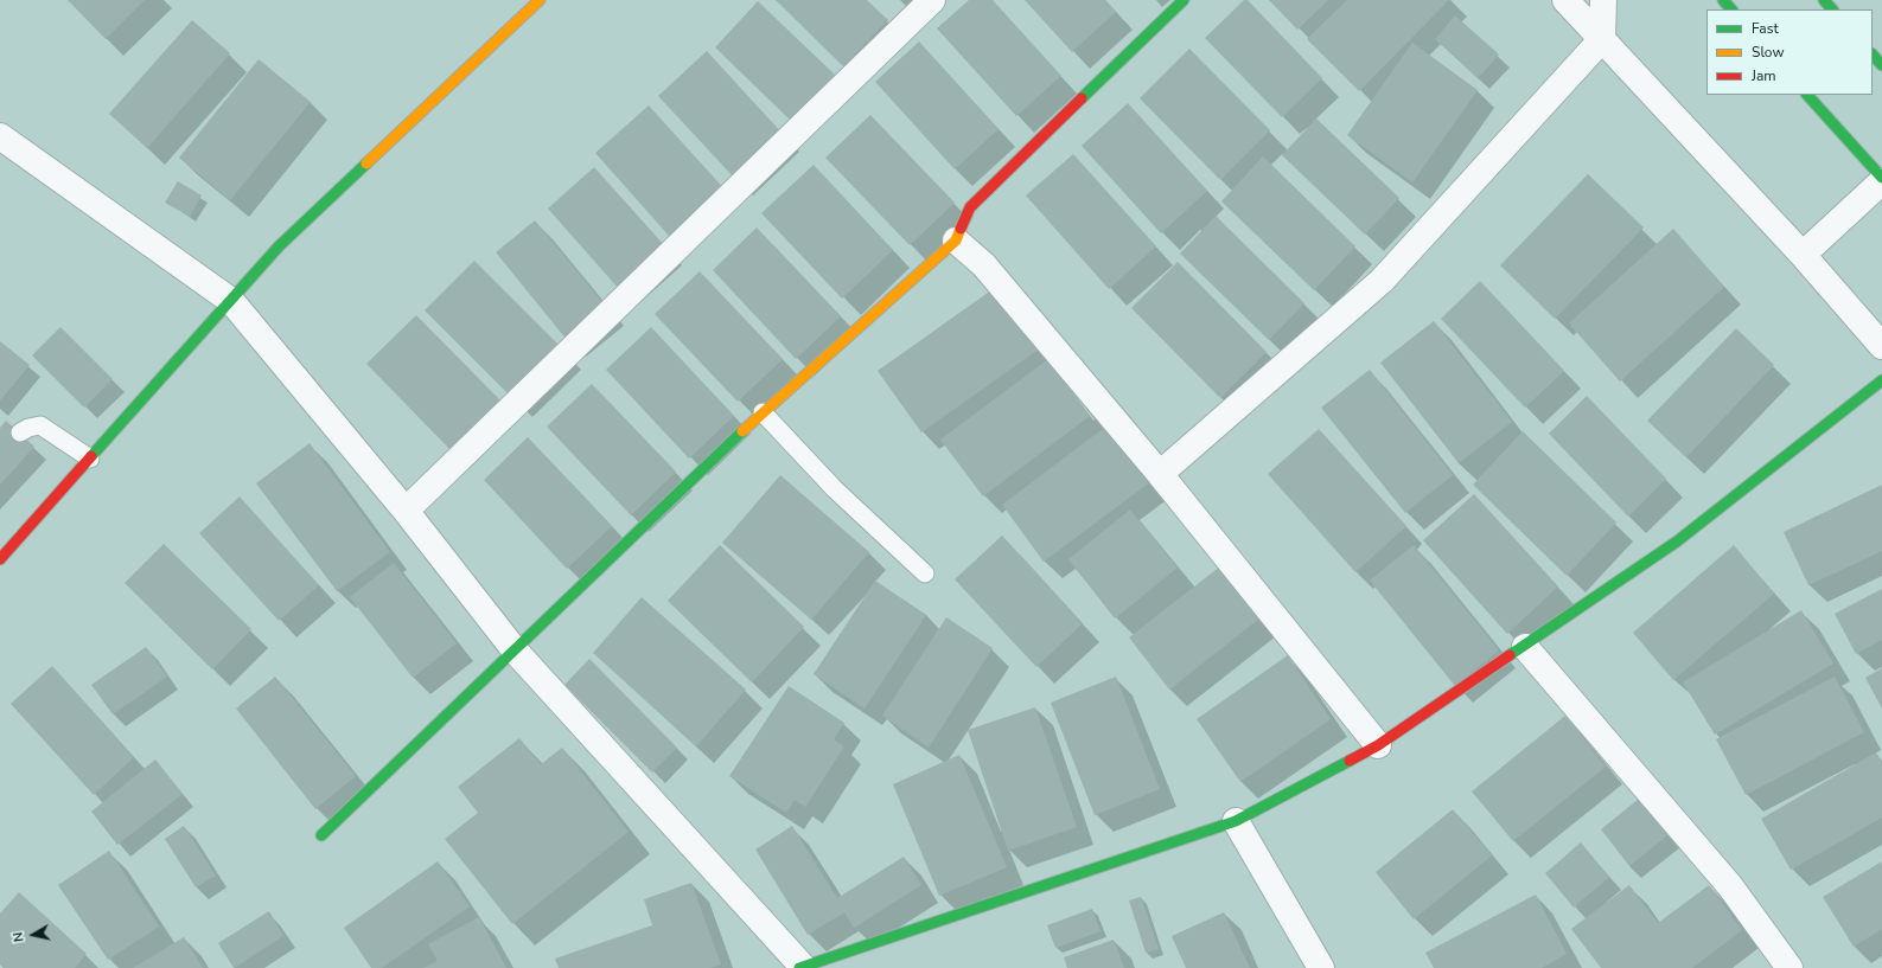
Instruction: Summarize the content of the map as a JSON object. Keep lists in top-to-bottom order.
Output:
{
  "legend": ["Fast", "Slow", "Jam"],
  "north": "left"
}
